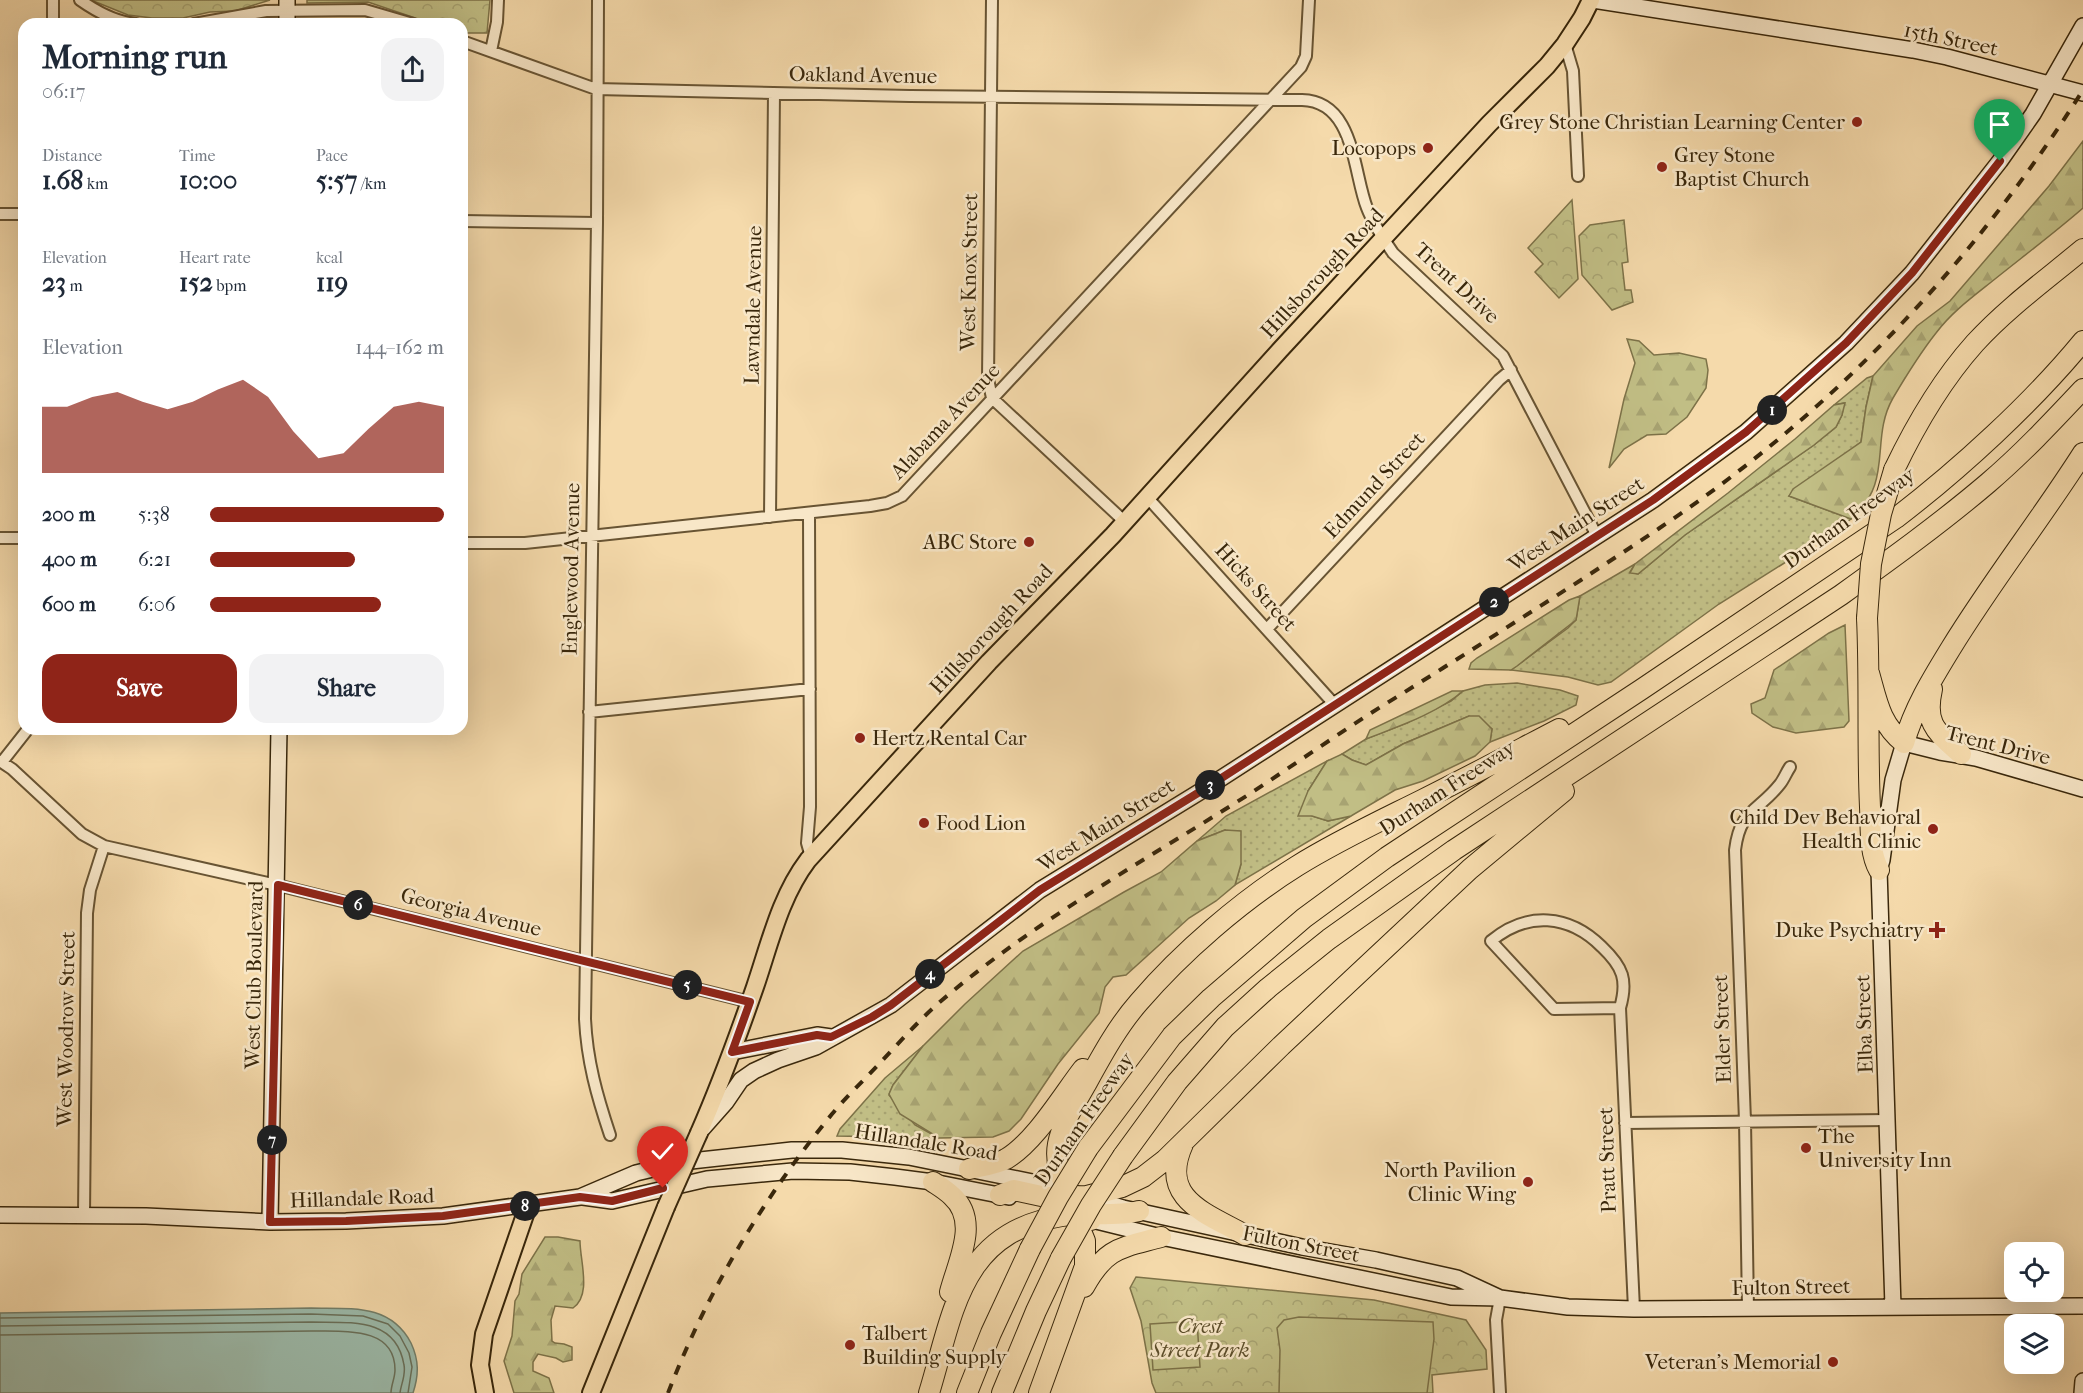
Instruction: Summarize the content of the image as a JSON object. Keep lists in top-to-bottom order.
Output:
{
  "streets": {
    "highway": ["Durham Freeway"],
    "main road": [
      "15th Street",
      "Hillsborough Road",
      "Trent Drive",
      "West Main Street",
      "West Club Boulevard",
      "Elba Street",
      "Hillandale Road",
      "Fulton Street"
    ],
    "street": [
      "Oakland Avenue",
      "West Knox Street",
      "Lawndale Avenue",
      "Alabama Avenue",
      "Edmund Street",
      "Englewood Avenue",
      "Hicks Street",
      "Georgia Avenue",
      "West Woodrow Street",
      "Elder Street",
      "Pratt Street"
    ]
  },
  "crossings": [
    ["15th Street", "Hillsborough Road"],
    ["15th Street", "West Main Street"],
    ["Oakland Avenue", "West Knox Street"],
    ["Oakland Avenue", "Trent Drive"],
    ["Oakland Avenue", "Lawndale Avenue"],
    ["Oakland Avenue", "Alabama Avenue"],
    ["Oakland Avenue", "Englewood Avenue"],
    ["West Knox Street", "Alabama Avenue"],
    ["Hillsborough Road", "Trent Drive"],
    ["Hillsborough Road", "West Main Street"],
    ["Hillsborough Road", "Hicks Street"],
    ["Hillsborough Road", "Georgia Avenue"],
    ["Trent Drive", "Alabama Avenue"],
    ["Trent Drive", "Edmund Street"],
    ["Trent Drive", "West Main Street"],
    ["Trent Drive", "Elba Street"],
    ["Lawndale Avenue", "Alabama Avenue"],
    ["Alabama Avenue", "Englewood Avenue"],
    ["Edmund Street", "Hicks Street"],
    ["West Main Street", "Hicks Street"],
    ["Englewood Avenue", "Georgia Avenue"],
    ["Georgia Avenue", "West Club Boulevard"],
    ["Georgia Avenue", "West Woodrow Street"],
    ["West Club Boulevard", "Hillandale Road"],
    ["Elba Street", "Fulton Street"],
    ["West Woodrow Street", "Hillandale Road"],
    ["Elder Street", "Fulton Street"],
    ["Hillandale Road", "Fulton Street"],
    ["Pratt Street", "Fulton Street"]
  ],
  "parks": ["Crest Street Park"],
  "places": {
    "other": [
      "Grey Stone Christian Learning Center",
      "Locopops",
      "Grey Stone Baptist Church",
      "ABC Store",
      "Hertz Rental Car",
      "Food Lion",
      "Child Dev Behavioral Health Clinic",
      "The University Inn",
      "North Pavilion Clinic Wing",
      "Talbert Building Supply",
      "Veteran's Memorial"
    ],
    "health": ["Duke Psychiatry"]
  },
  "page": {
    "heading": ["Morning run", "06:17"],
    "stats": [
      ["Distance", "1.68 km"],
      ["Time", "10:00"],
      ["Pace", "5:57 /km"],
      ["Elevation", "23 m"],
      ["Heart rate", "152 bpm"],
      ["kcal", "119"]
    ],
    "chart": ["Elevation", "144–162 m"],
    "pins": [
      "1",
      "2",
      "3",
      "6",
      "4",
      "5",
      "7",
      "8"
    ],
    "list": [
      {
        "name": "200 m",
        "note": "5:38"
      },
      {
        "name": "400 m",
        "note": "6:21"
      },
      {
        "name": "600 m",
        "note": "6:06"
      }
    ],
    "buttons": ["Save", "Share"]
  }
}
